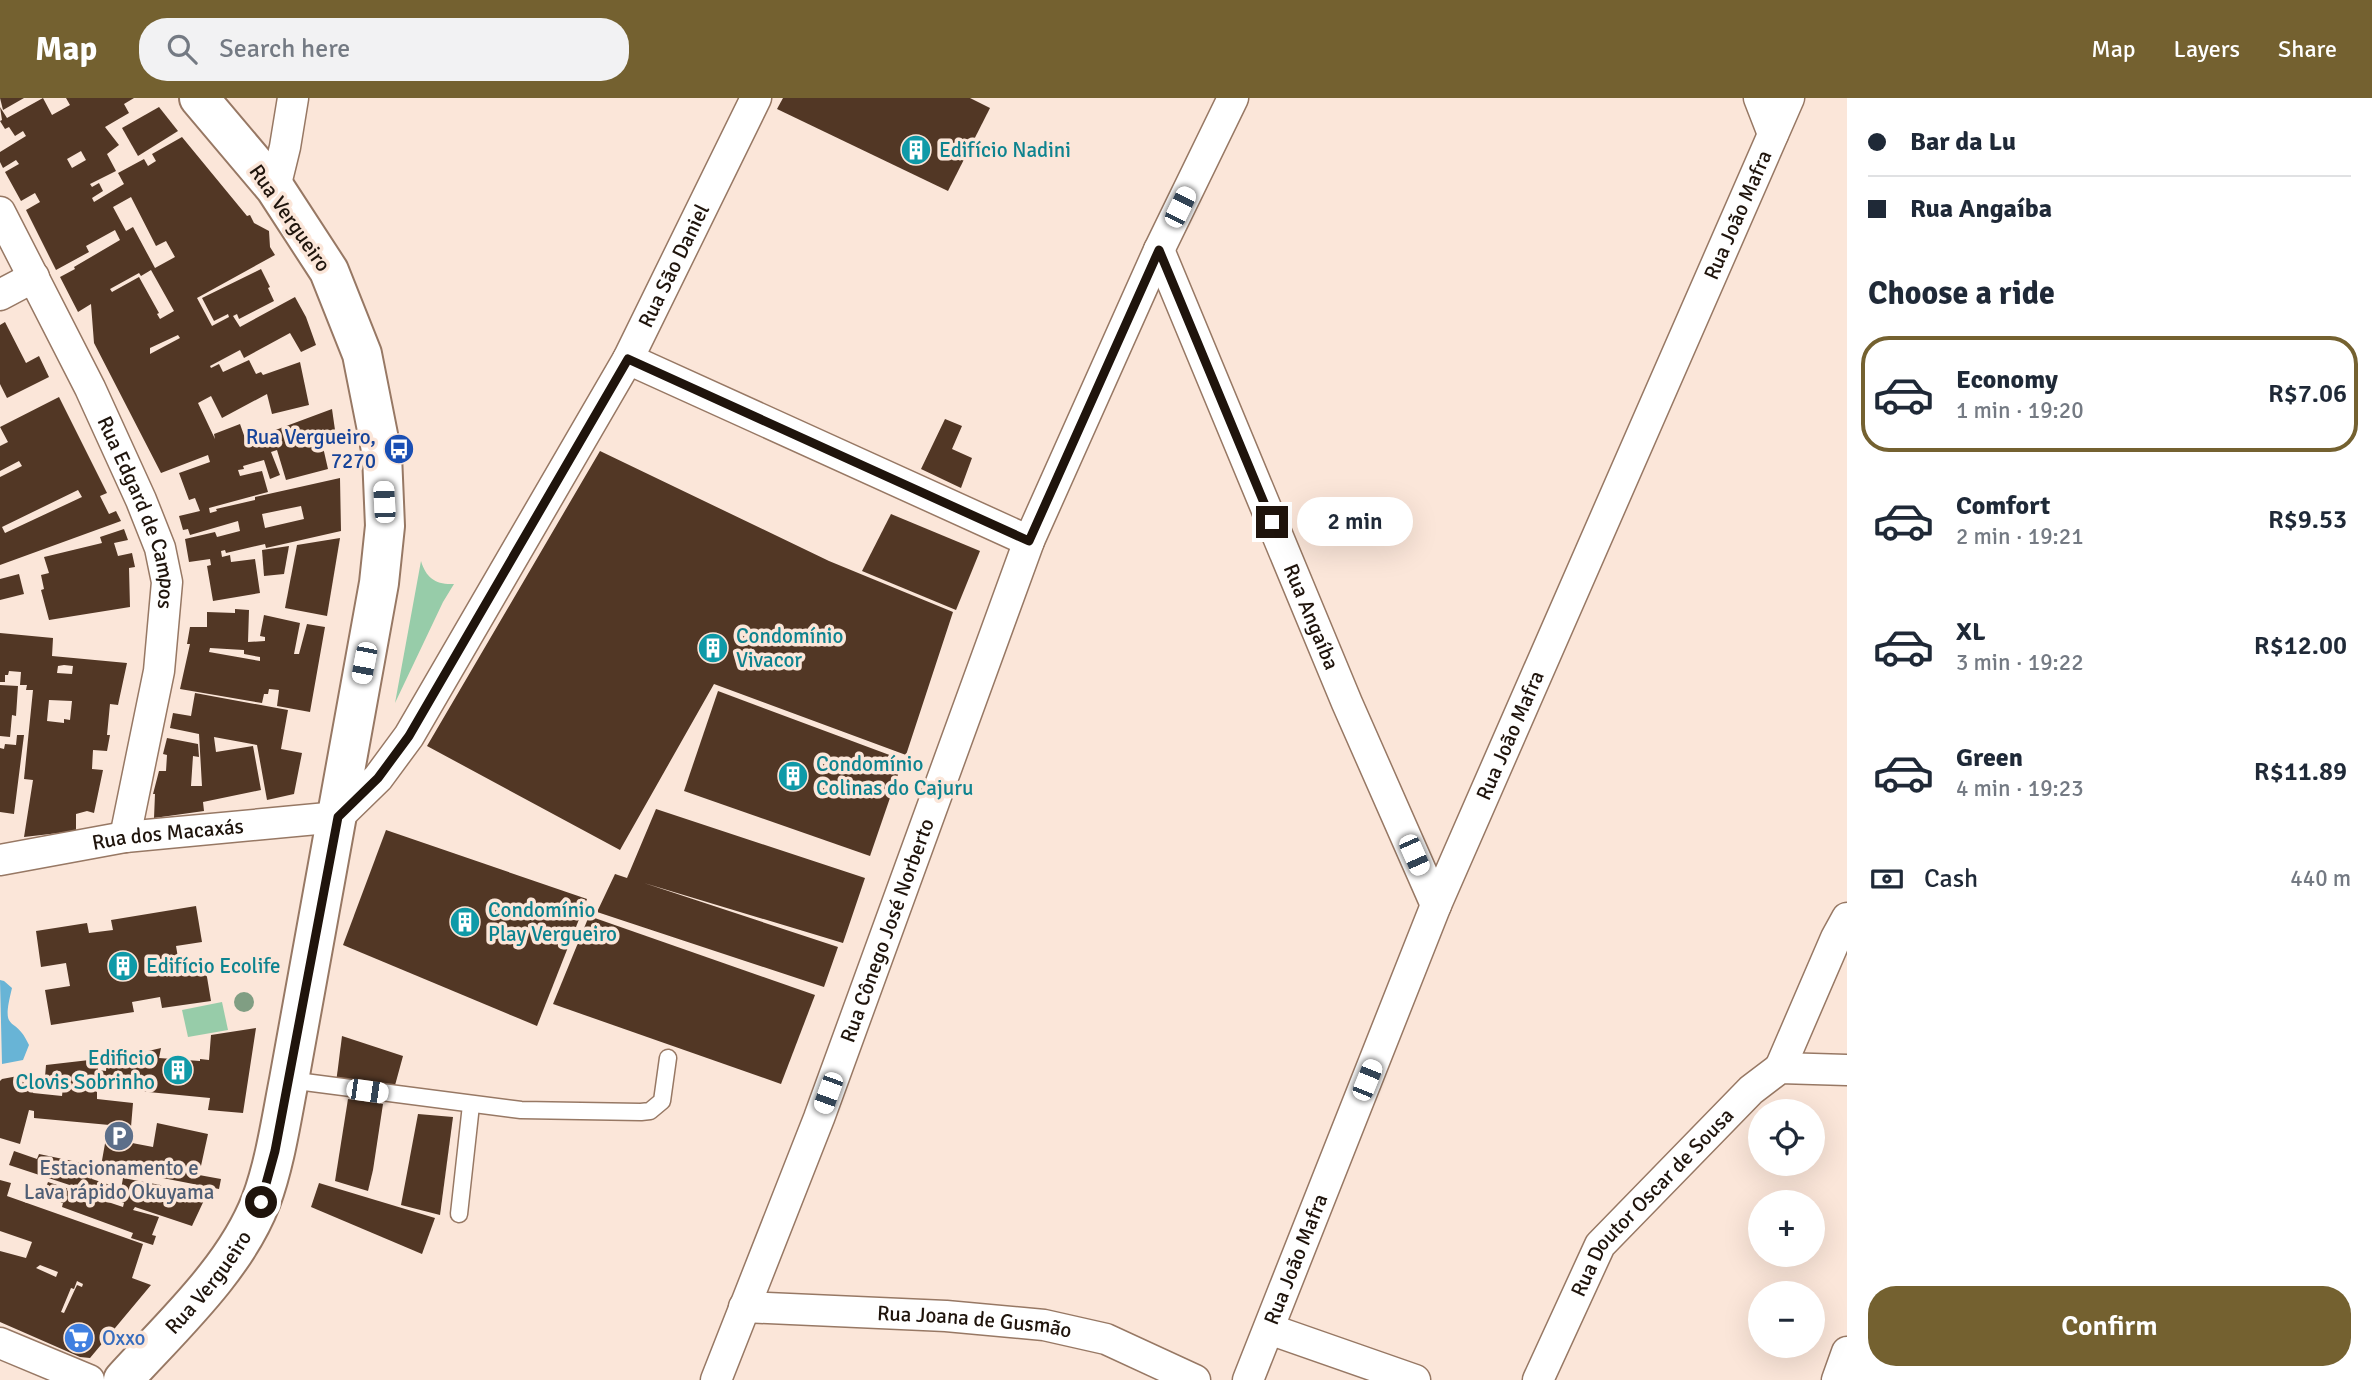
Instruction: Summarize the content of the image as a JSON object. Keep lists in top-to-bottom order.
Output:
{
  "streets": {
    "main road": ["Rua Vergueiro"],
    "street": [
      "Rua João Mafra",
      "Rua São Daniel",
      "Rua Edgard de Campos",
      "Rua Angaíba",
      "Rua dos Macaxás",
      "Rua Cônego José Norberto",
      "Rua Doutor Oscar de Sousa",
      "Rua Joana de Gusmão"
    ]
  },
  "crossings": [
    ["Rua João Mafra", "Rua Angaíba"],
    ["Rua Vergueiro", "Rua São Daniel"],
    ["Rua Vergueiro", "Rua dos Macaxás"],
    ["Rua São Daniel", "Rua dos Macaxás"],
    ["Rua Edgard de Campos", "Rua dos Macaxás"],
    ["Rua Angaíba", "Rua Cônego José Norberto"],
    ["Rua Cônego José Norberto", "Rua Joana de Gusmão"]
  ],
  "places": {
    "building": [
      "Edifício Nadini",
      "Condomínio Vivacor",
      "Condomínio Colinas do Cajuru",
      "Condomínio Play Vergueiro",
      "Edifício Ecolife",
      "Edificio Clovis Sobrinho"
    ],
    "bus stop": ["Rua Vergueiro, 7270"],
    "parking": ["Estacionamento e Lava rápido Okuyama"],
    "supermarket": ["Oxxo"]
  },
  "page": {
    "header": "Map",
    "search": "Search here",
    "nav": ["Map", "Layers", "Share"],
    "banner": ["Bar da Lu", "Rua Angaíba"],
    "heading": "Choose a ride",
    "list": [
      {
        "name": "Economy",
        "note": "1 min · 19:20",
        "value": "R$7.06"
      },
      {
        "name": "Comfort",
        "note": "2 min · 19:21",
        "value": "R$9.53"
      },
      {
        "name": "XL",
        "note": "3 min · 19:22",
        "value": "R$12.00"
      },
      {
        "name": "Green",
        "note": "4 min · 19:23",
        "value": "R$11.89"
      }
    ],
    "bubble": "2 min",
    "pay": ["Cash", "440 m"],
    "map_buttons": ["+", "−"],
    "buttons": "Confirm"
  }
}
